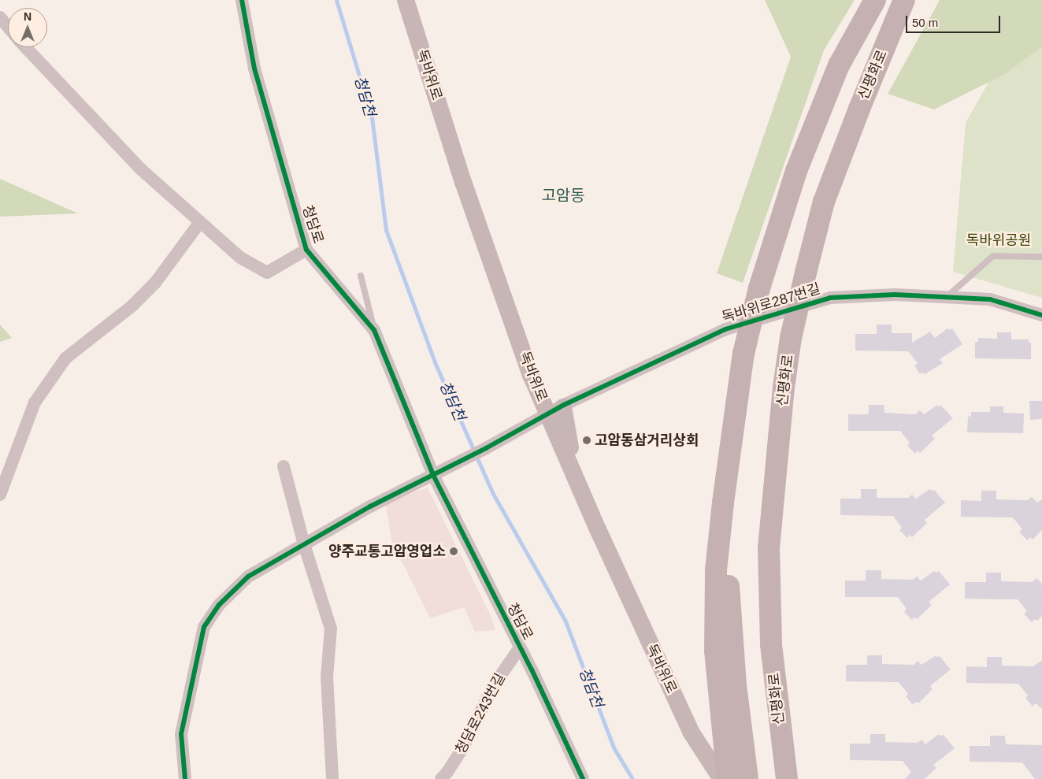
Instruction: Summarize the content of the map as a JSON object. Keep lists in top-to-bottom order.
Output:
{
  "streets": {
    "highway": ["신평화로"],
    "main road": ["독바위로"],
    "street": ["청담로", "독바위로287번길", "청담로243번길"]
  },
  "crossings": [
    ["독바위로", "독바위로287번길"],
    ["청담로", "청담로243번길"]
  ],
  "districts": ["고암동"],
  "water": ["청담천"],
  "parks": ["독바위공원"],
  "places": ["고암동삼거리상회", "양주교통고암영업소"],
  "scale_bar": "50 m",
  "north": "top"
}
